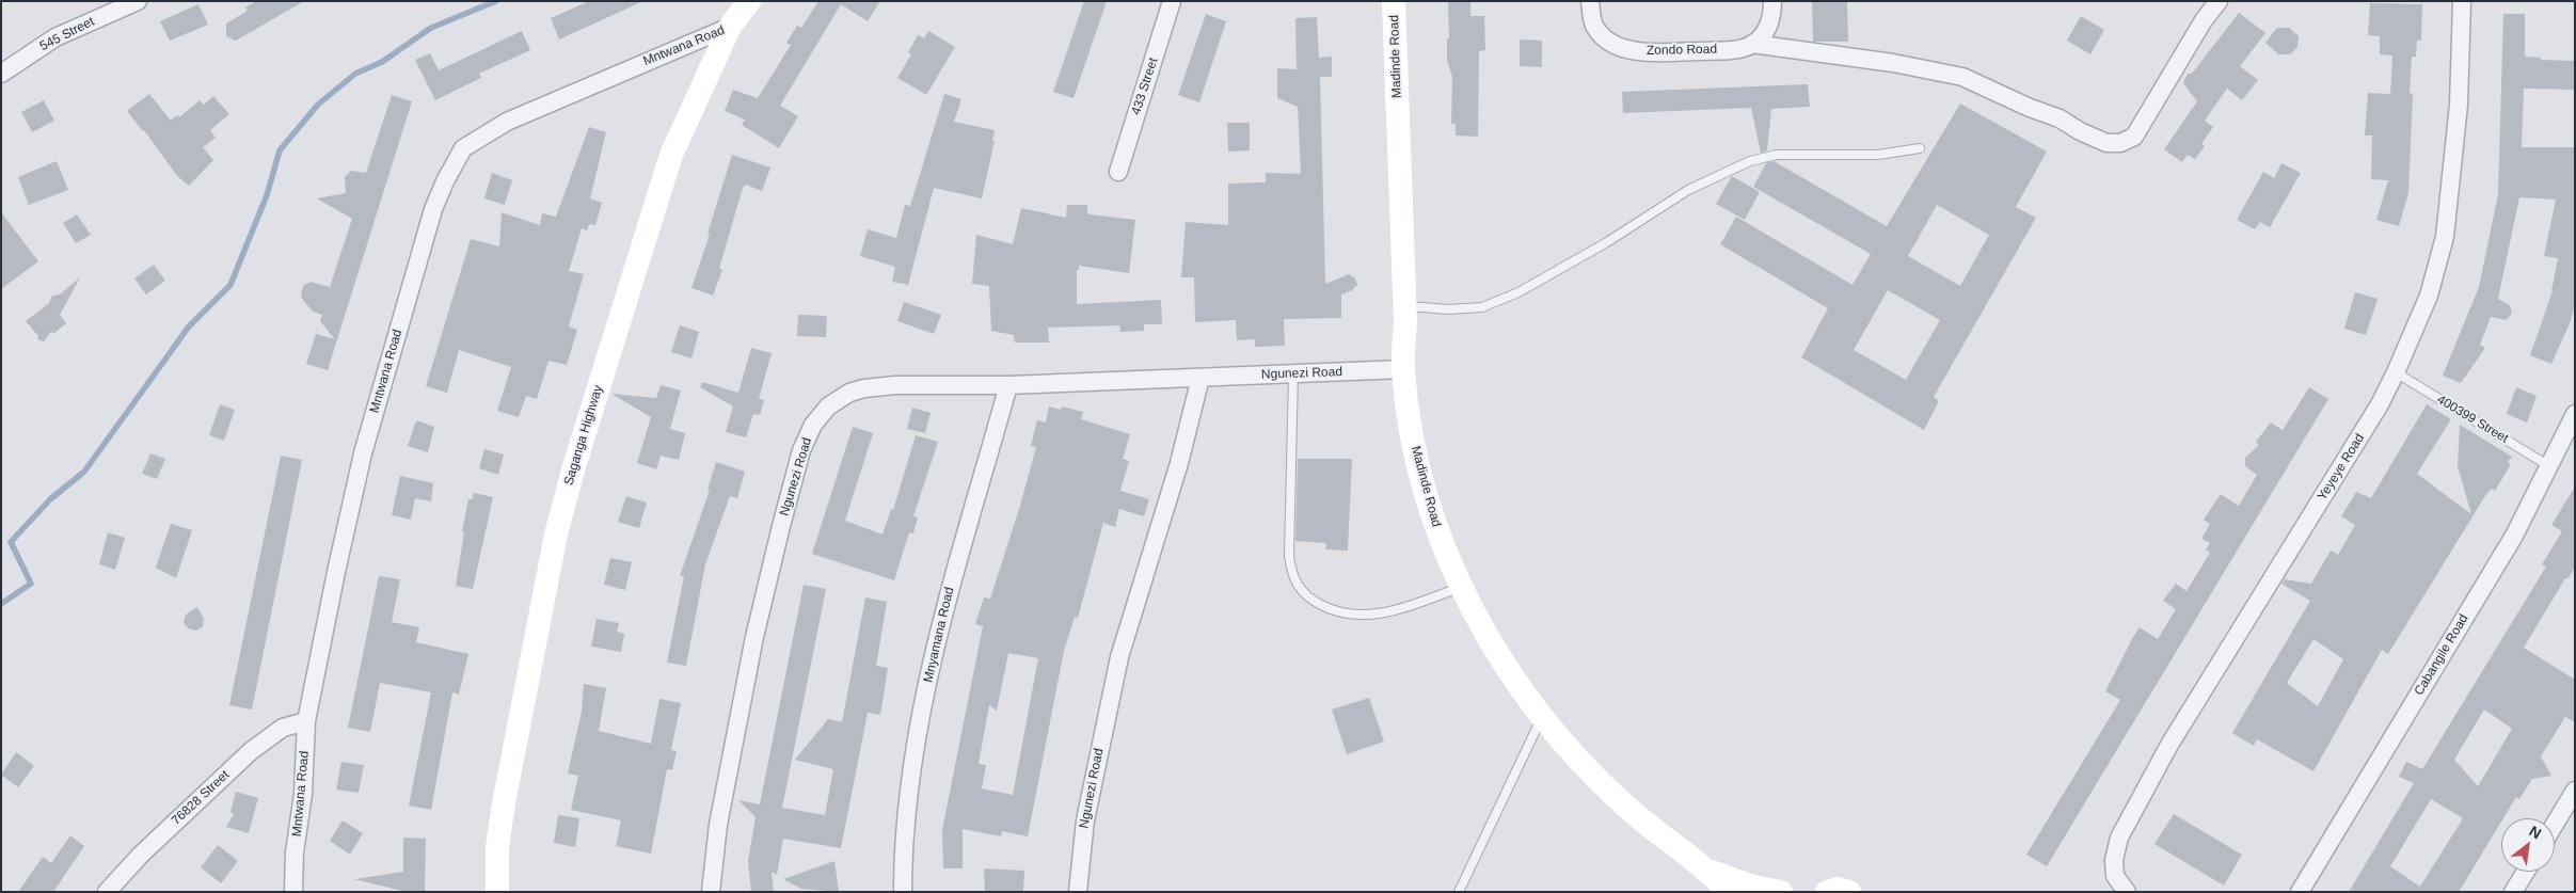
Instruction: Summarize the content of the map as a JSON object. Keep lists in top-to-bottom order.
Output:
{
  "streets": {
    "street": [
      "545 Street",
      "Mntwana Road",
      "Zondo Road",
      "Madinde Road",
      "433 Street",
      "Ngunezi Road",
      "Saganga Highway",
      "Yeyeye Road",
      "Mnyamana Road",
      "Cabangile Road",
      "76828 Street"
    ],
    "lane": ["400399 Street"]
  },
  "crossings": [
    ["Mntwana Road", "Saganga Highway"],
    ["Mntwana Road", "76828 Street"],
    ["Madinde Road", "Ngunezi Road"],
    ["Ngunezi Road", "Mnyamana Road"],
    ["400399 Street", "Yeyeye Road"],
    ["400399 Street", "Cabangile Road"]
  ],
  "north": "top right"
}
